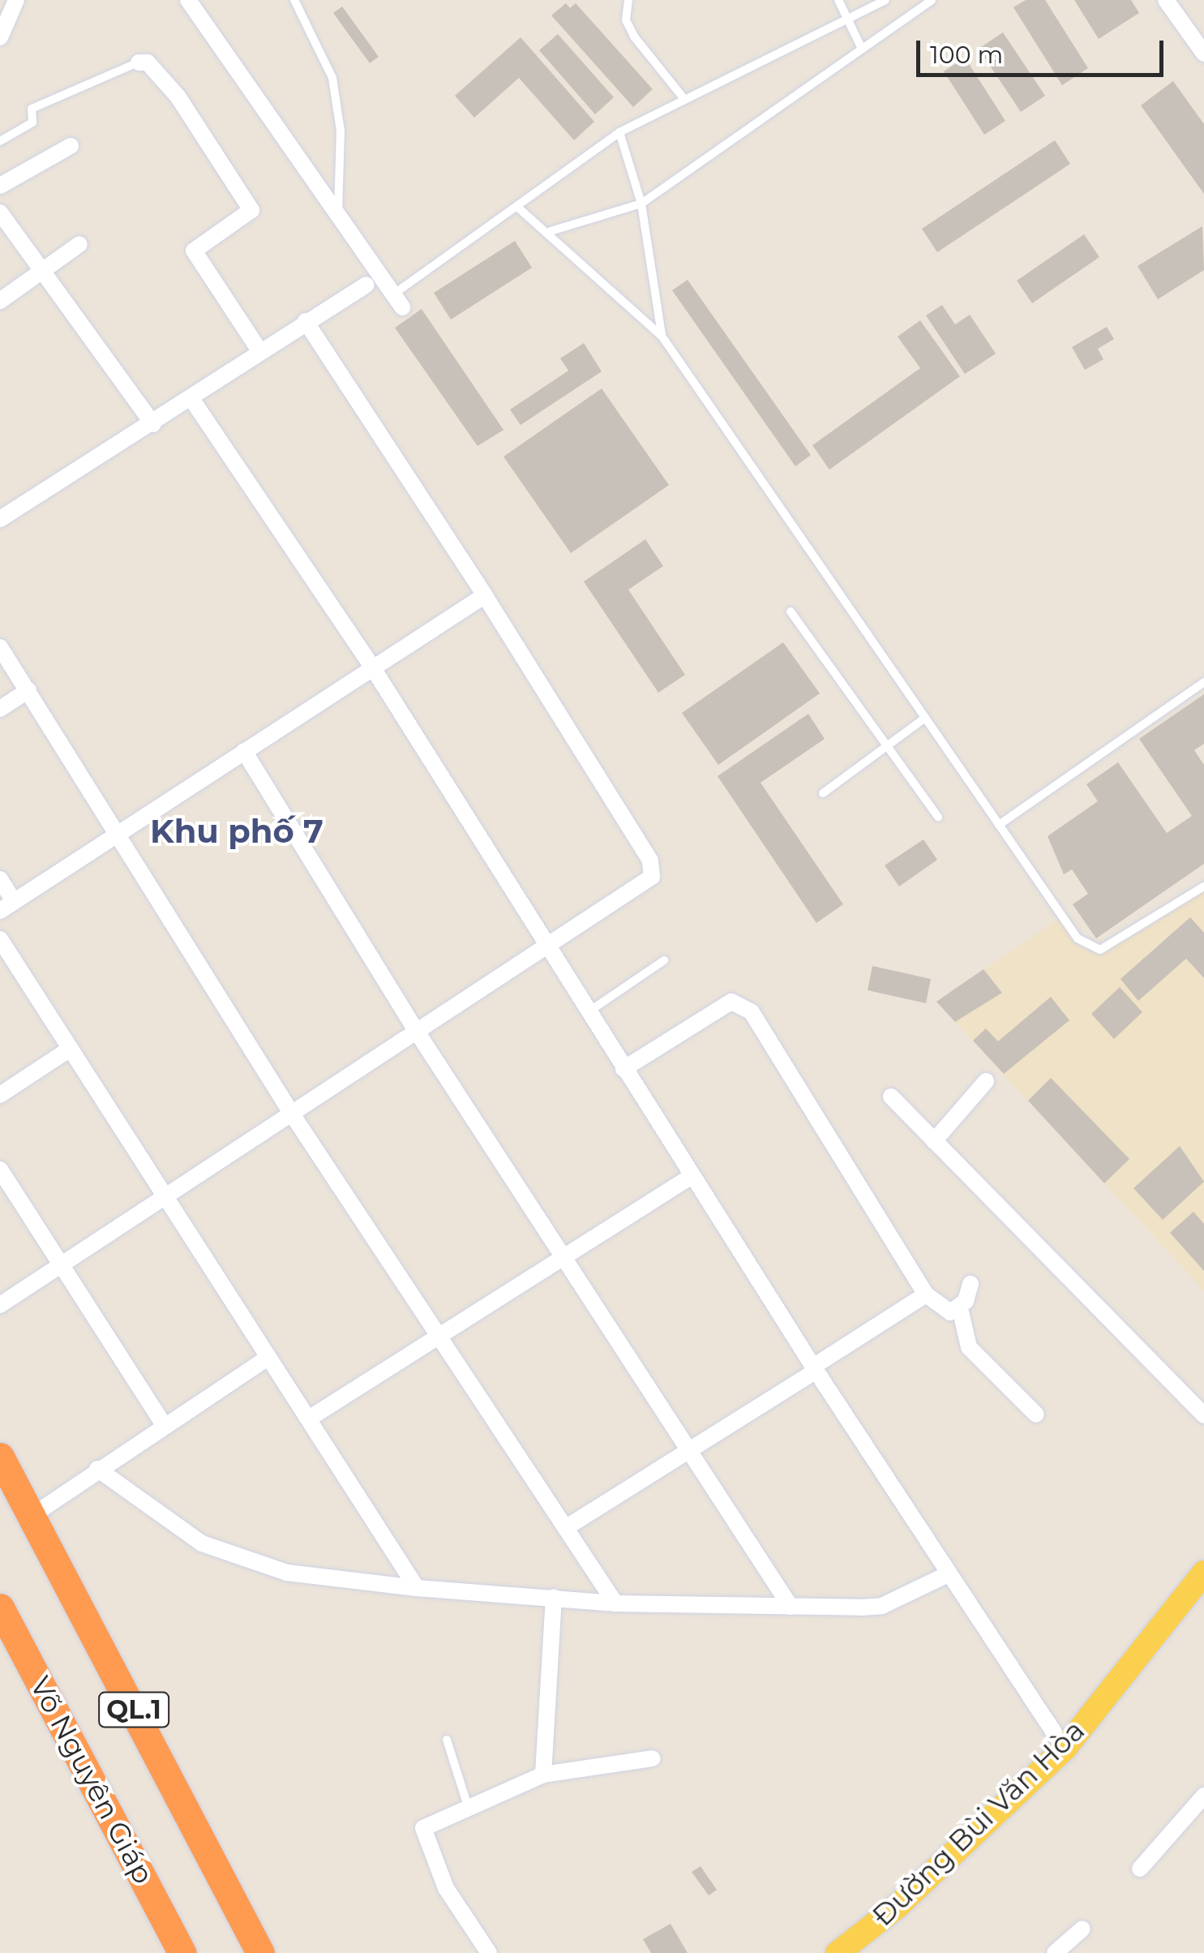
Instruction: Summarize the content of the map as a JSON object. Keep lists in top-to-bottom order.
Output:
{
  "streets": {
    "highway": ["QL.1", "Võ Nguyên Giáp"],
    "main road": ["Đường Bùi Văn Hòa"]
  },
  "districts": ["Khu phố 7"],
  "scale_bar": "100 m"
}
